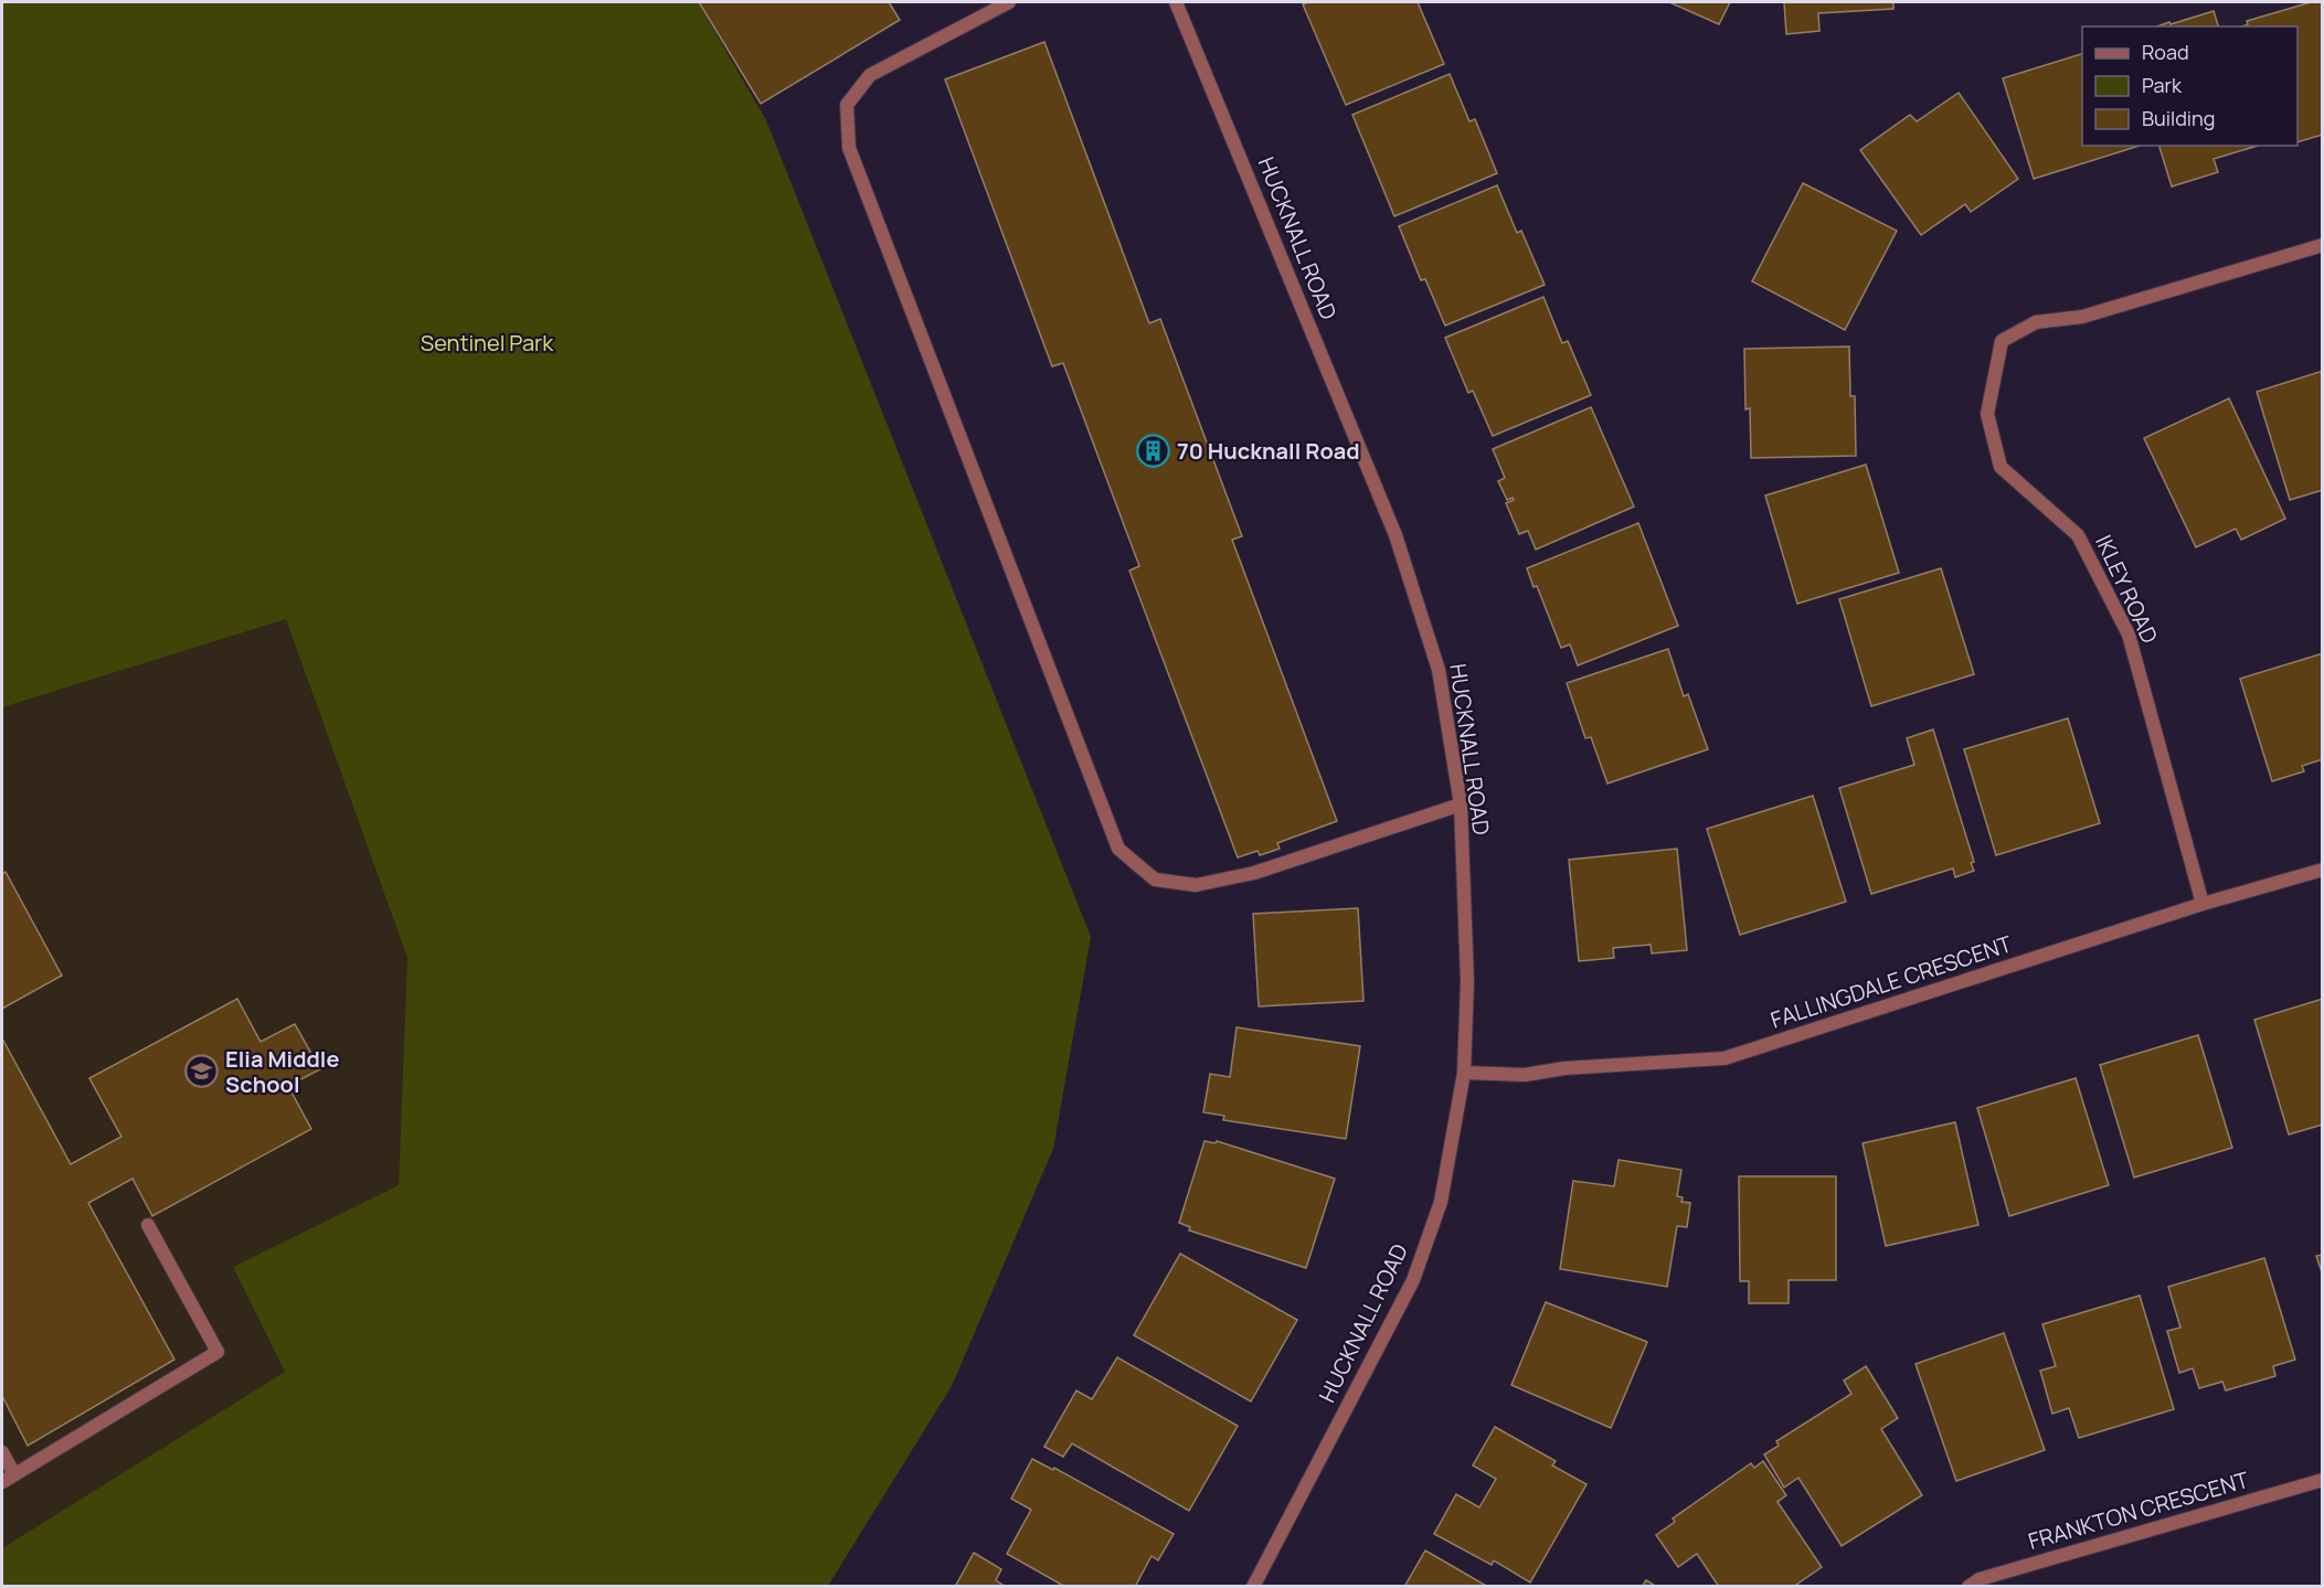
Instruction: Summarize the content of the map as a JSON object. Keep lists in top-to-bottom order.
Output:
{
  "streets": {
    "street": [
      "HUCKNALL ROAD",
      "IKLEY ROAD",
      "FALLINGDALE CRESCENT",
      "FRANKTON CRESCENT"
    ]
  },
  "crossings": [
    ["HUCKNALL ROAD", "FALLINGDALE CRESCENT"],
    ["IKLEY ROAD", "FALLINGDALE CRESCENT"]
  ],
  "parks": ["Sentinel Park"],
  "places": {
    "building": ["70 Hucknall Road"],
    "school or university": ["Elia Middle School"]
  },
  "legend": ["Road", "Park", "Building"]
}
